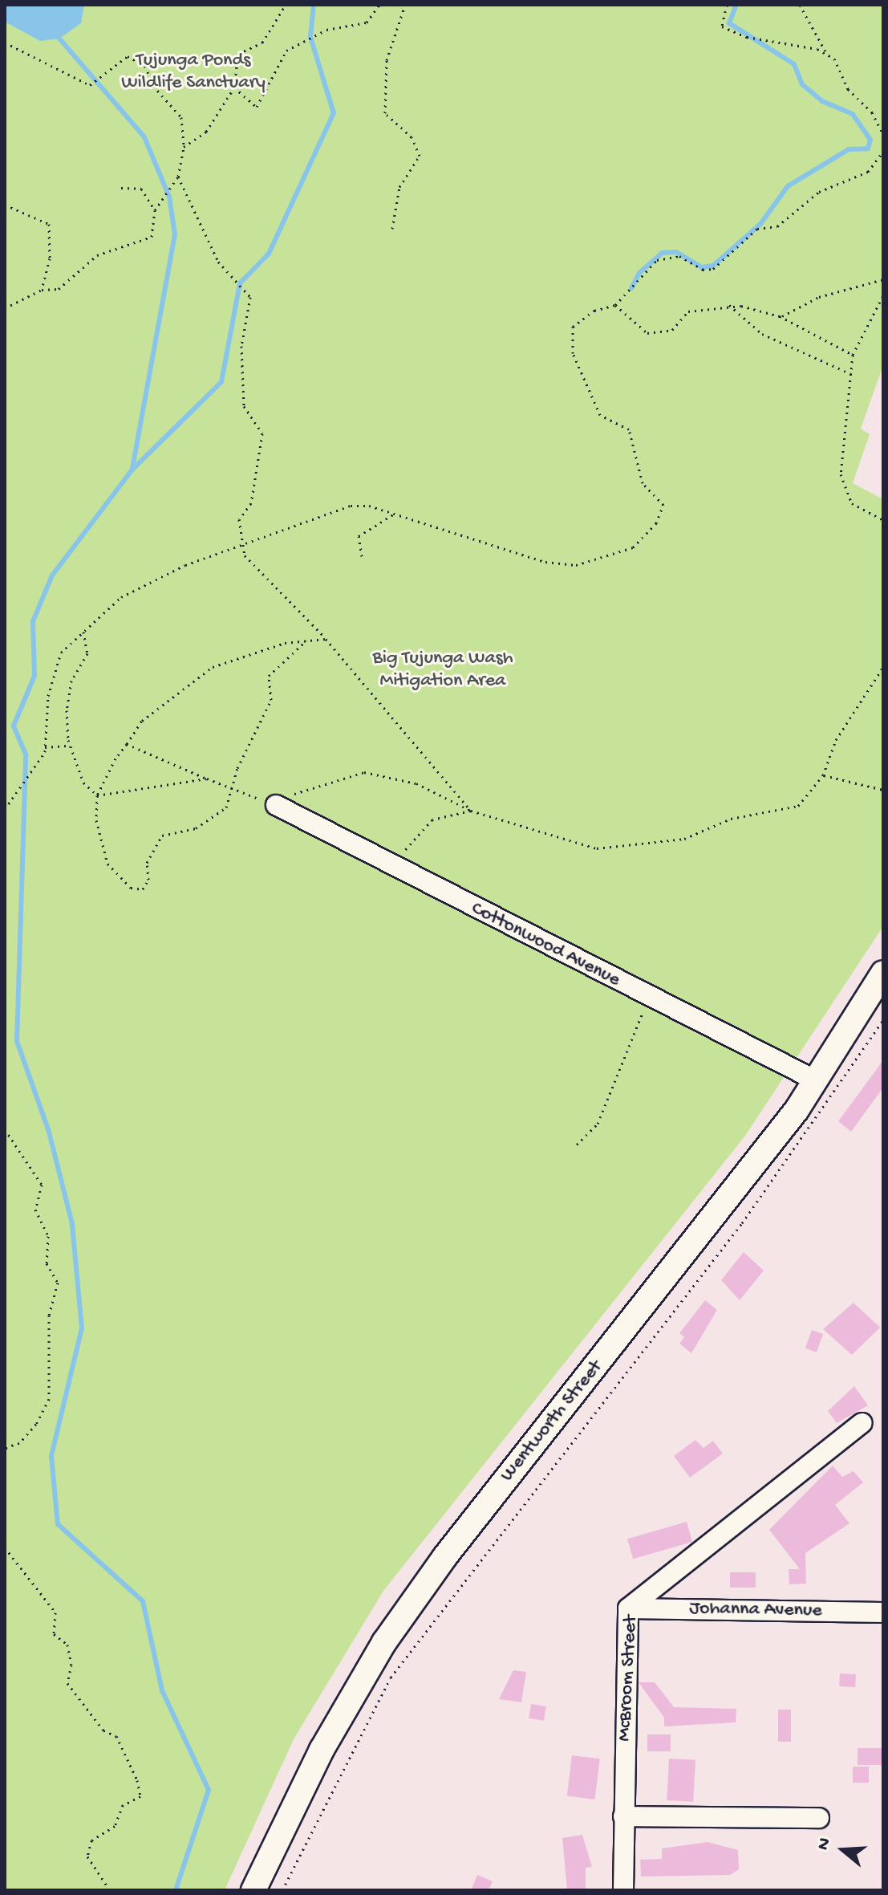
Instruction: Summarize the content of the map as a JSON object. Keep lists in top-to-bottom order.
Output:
{
  "streets": {
    "main road": ["Wentworth Street"],
    "street": ["Cottonwood Avenue", "Johanna Avenue", "McBroom Street"]
  },
  "crossings": [
    ["Cottonwood Avenue", "Wentworth Street"],
    ["Johanna Avenue", "McBroom Street"]
  ],
  "parks": ["Tujunga Ponds Wildlife Sanctuary", "Big Tujunga Wash Mitigation Area"],
  "north": "left"
}
